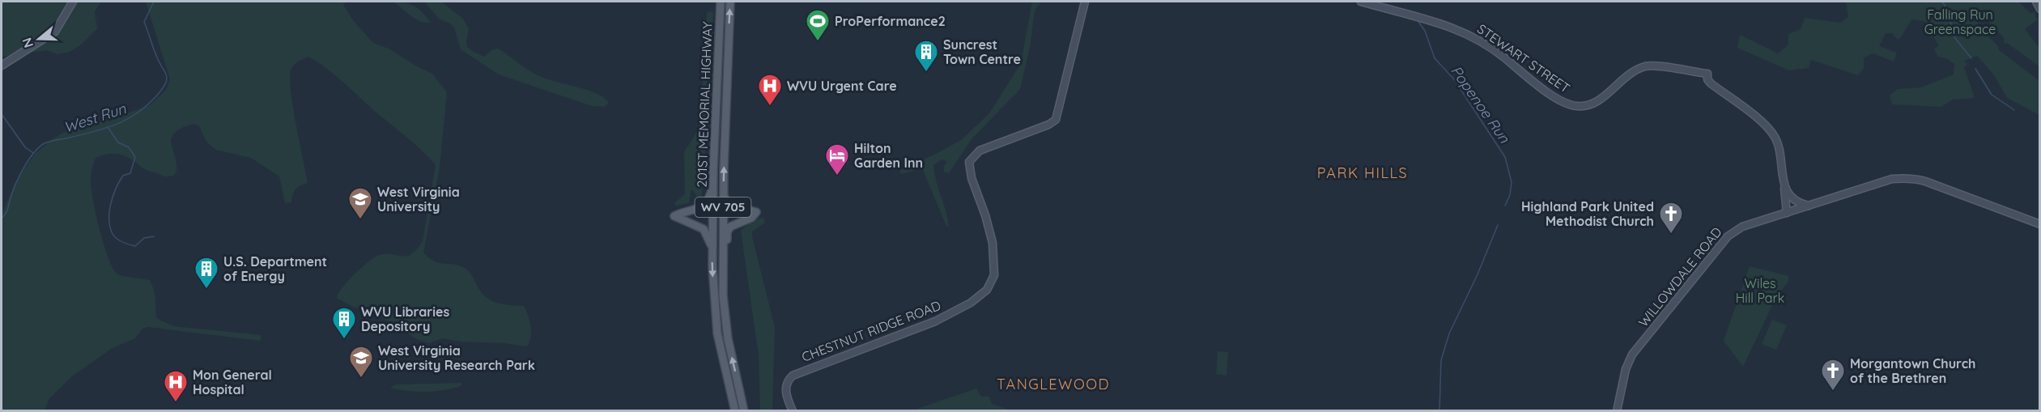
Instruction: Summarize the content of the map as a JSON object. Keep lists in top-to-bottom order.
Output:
{
  "streets": {
    "main road": ["201ST MEMORIAL HIGHWAY", "WV 705"],
    "street": ["STEWART STREET", "WILLOWDALE ROAD", "CHESTNUT RIDGE ROAD"]
  },
  "crossings": [
    ["STEWART STREET", "WILLOWDALE ROAD"]
  ],
  "districts": ["PARK HILLS", "TANGLEWOOD"],
  "water": ["Popenoe Run", "West Run"],
  "parks": ["Falling Run Greenspace", "Wiles Hill Park"],
  "places": {
    "sports": ["ProPerformance2"],
    "building": ["Suncrest Town Centre", "U.S. Department of Energy", "WVU Libraries Depository"],
    "hospital": ["WVU Urgent Care", "Mon General Hospital"],
    "hotel": ["Hilton Garden Inn"],
    "school or university": ["West Virginia University", "West Virginia University Research Park"],
    "church": ["Highland Park United Methodist Church", "Morgantown Church of the Brethren"]
  },
  "north": "left"
}
